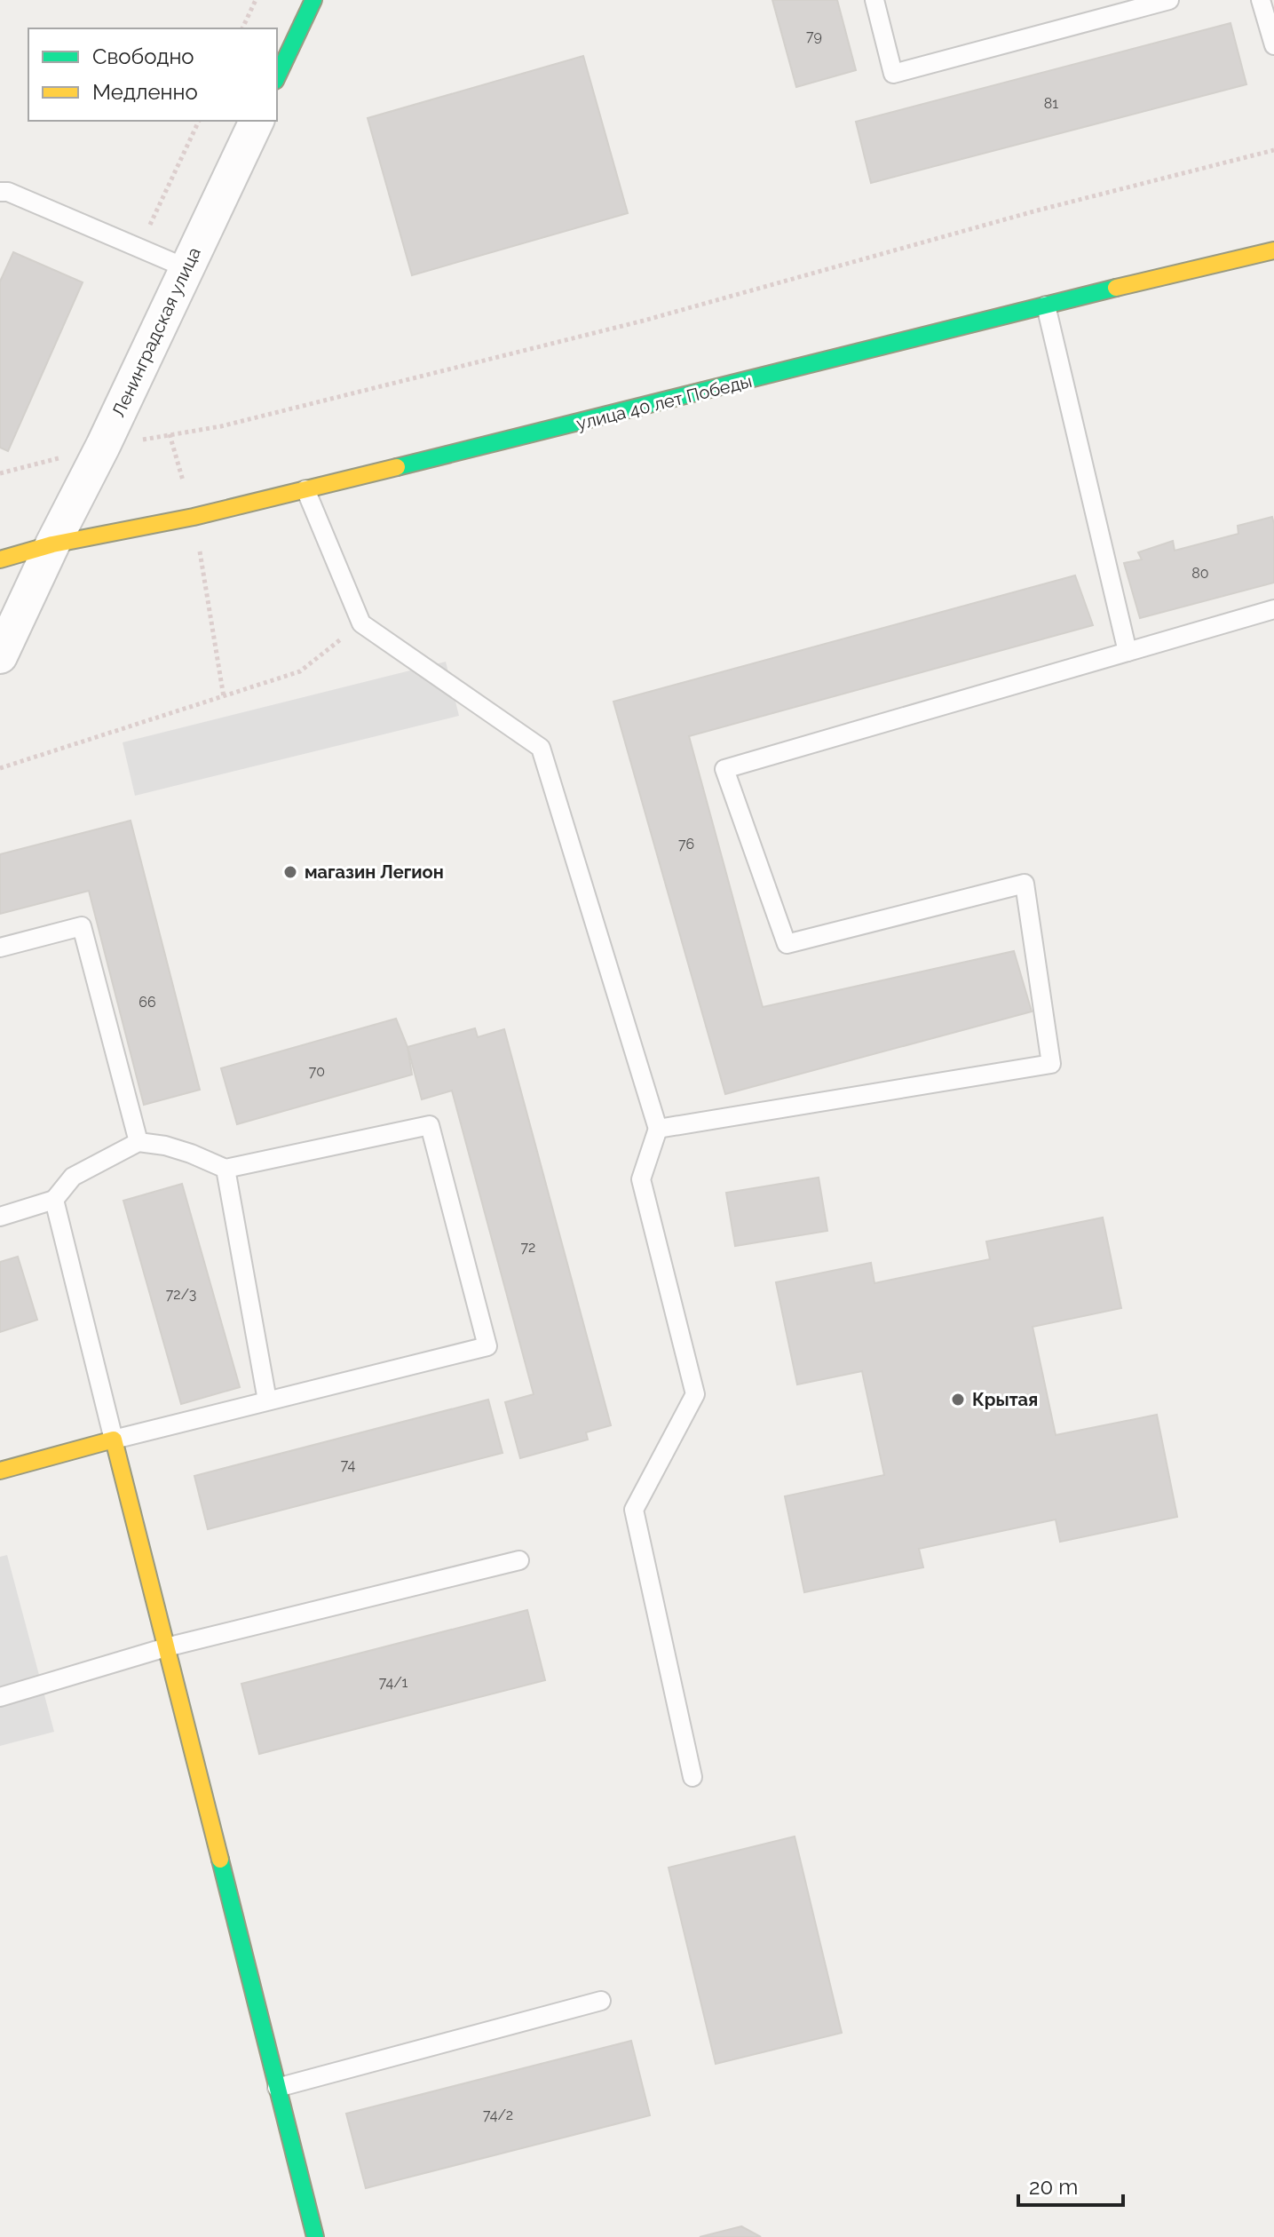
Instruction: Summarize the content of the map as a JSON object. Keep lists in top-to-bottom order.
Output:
{
  "streets": {
    "street": ["Ленинградская улица", "улица 40 лет Победы"]
  },
  "crossings": [
    ["Ленинградская улица", "улица 40 лет Победы"]
  ],
  "places": ["магазин Легион", "Крытая"],
  "house_numbers": [
    "79",
    "81",
    "80",
    "76",
    "66",
    "70",
    "72",
    "72/3",
    "74",
    "74/1",
    "74/2"
  ],
  "legend": ["Свободно", "Медленно"],
  "scale_bar": "20 m"
}
